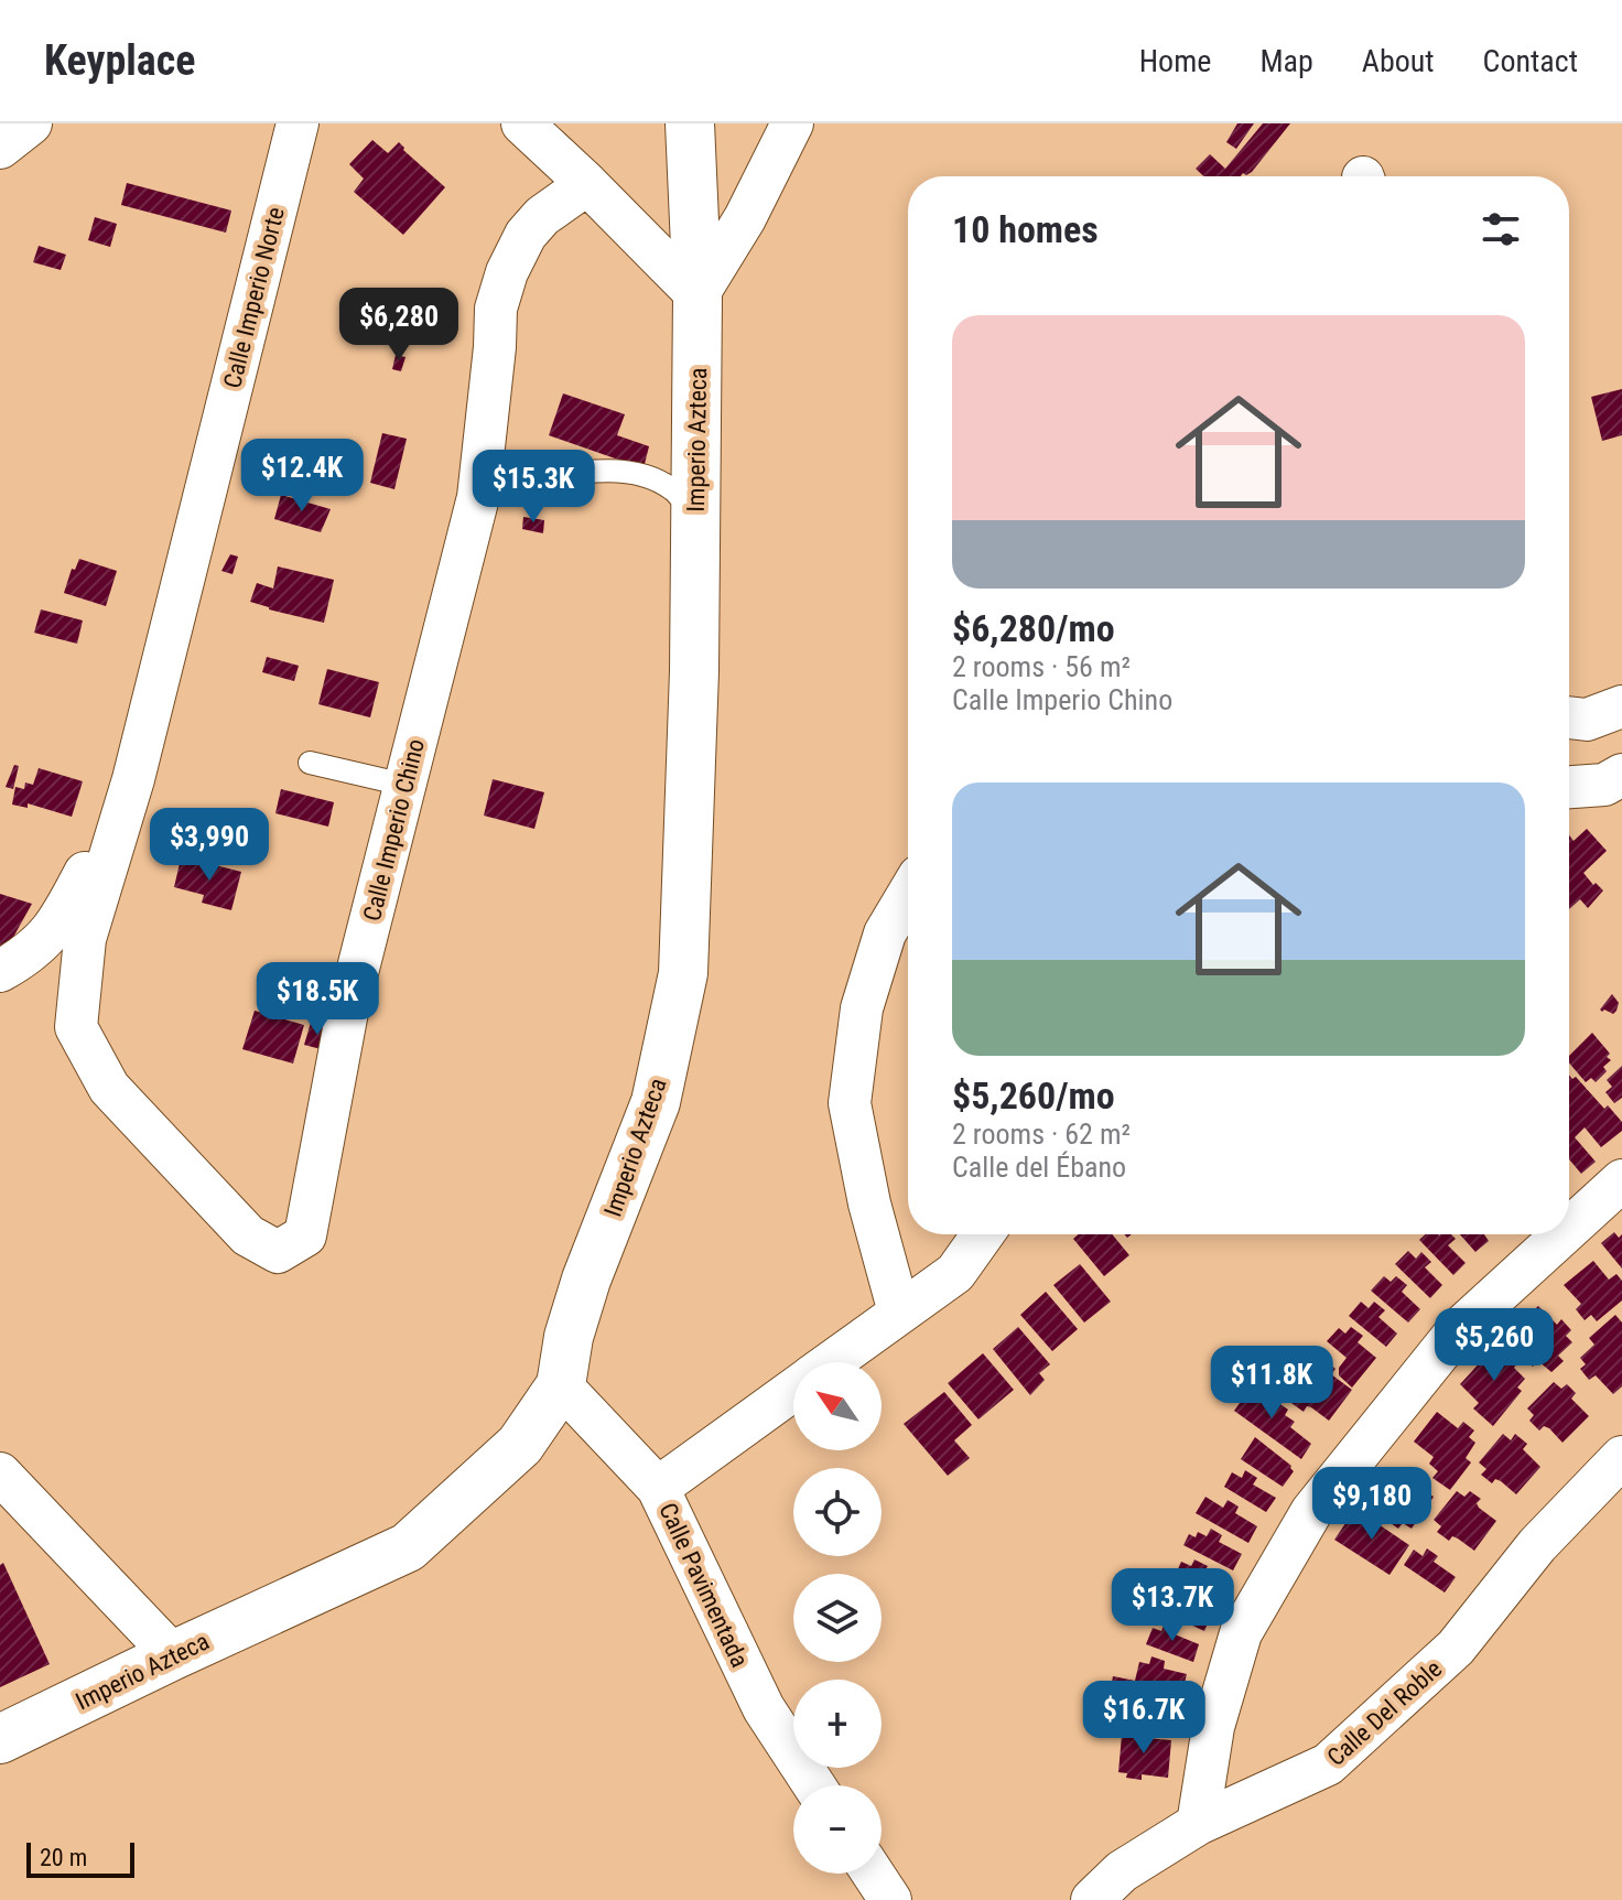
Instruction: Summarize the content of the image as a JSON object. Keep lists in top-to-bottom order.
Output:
{
  "streets": {
    "street": [
      "Calle Imperio Norte",
      "Imperio Azteca",
      "Calle Imperio Chino",
      "Calle Pavimentada",
      "Calle Del Roble"
    ]
  },
  "crossings": [
    ["Calle Imperio Norte", "Calle Imperio Chino"],
    ["Imperio Azteca", "Calle Pavimentada"]
  ],
  "scale_bar": "20 m",
  "north": "top left",
  "page": {
    "header": "Keyplace",
    "nav": [
      "Home",
      "Map",
      "About",
      "Contact"
    ],
    "heading": "10 homes",
    "list": [
      {
        "name": "$6,280/mo",
        "note": "2 rooms · 56 m² · Calle Imperio Chino"
      },
      {
        "name": "$5,260/mo",
        "note": "2 rooms · 62 m² · Calle del Ébano"
      }
    ],
    "price": [
      "$6,280",
      "$12.4K",
      "$15.3K",
      "$3,990",
      "$18.5K",
      "$5,260",
      "$11.8K",
      "$9,180",
      "$13.7K",
      "$16.7K"
    ],
    "map_buttons": ["+", "−"],
    "scale": "20 m"
  }
}
